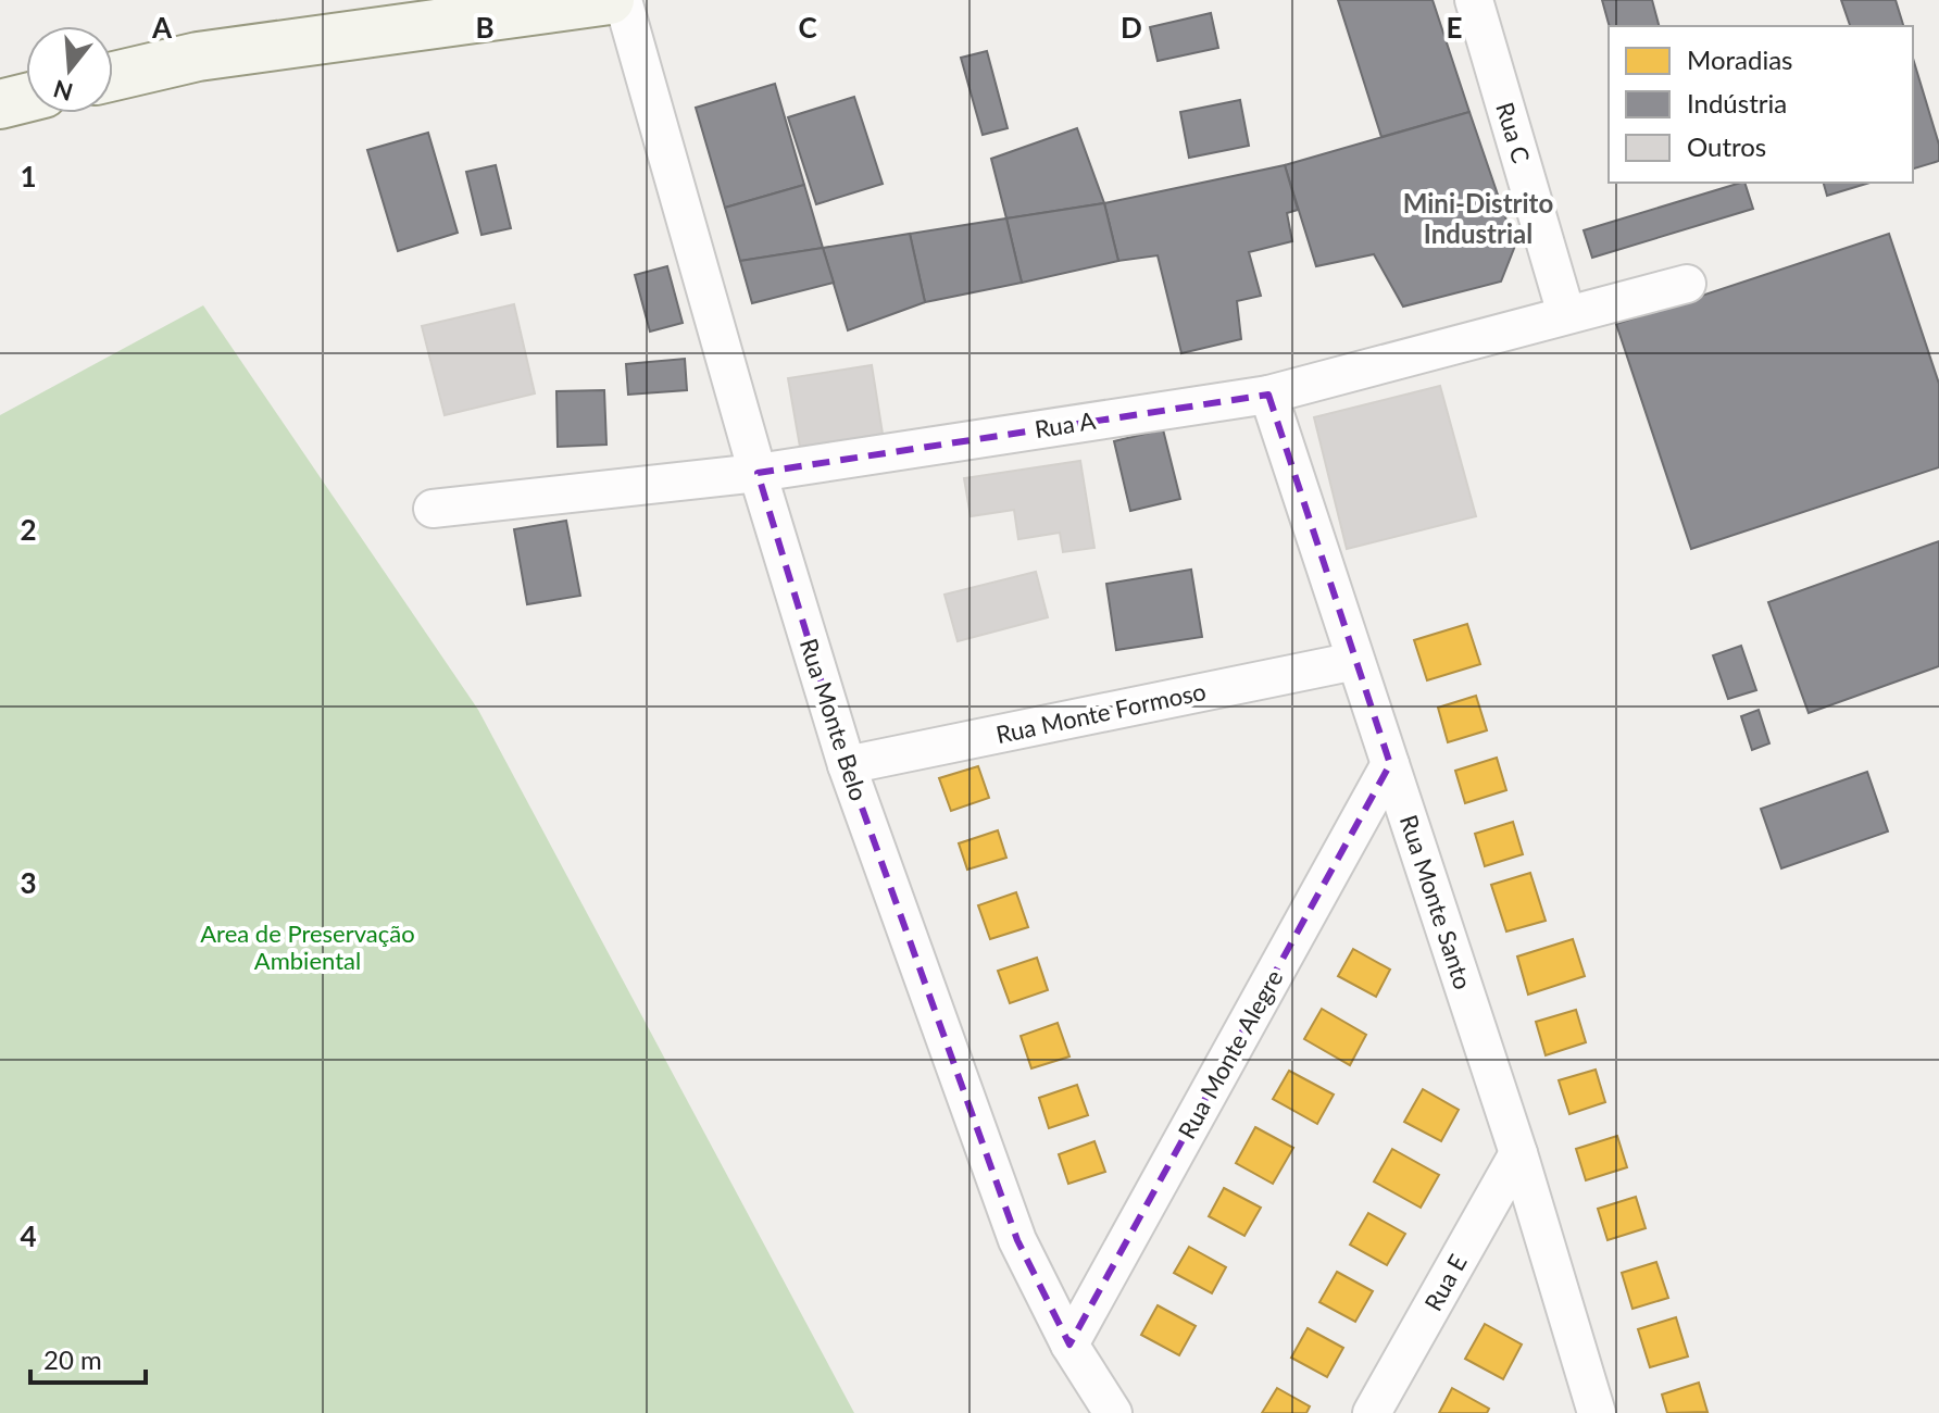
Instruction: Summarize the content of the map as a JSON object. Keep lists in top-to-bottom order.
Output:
{
  "streets": {
    "street": [
      "Rua C",
      "Rua A",
      "Rua Monte Formoso",
      "Rua Monte Belo",
      "Rua Monte Santo",
      "Rua Monte Alegre",
      "Rua E"
    ]
  },
  "crossings": [
    ["Rua C", "Rua A"],
    ["Rua A", "Rua Monte Belo"],
    ["Rua A", "Rua Monte Santo"],
    ["Rua Monte Formoso", "Rua Monte Belo"],
    ["Rua Monte Formoso", "Rua Monte Santo"],
    ["Rua Monte Belo", "Rua Monte Alegre"],
    ["Rua Monte Santo", "Rua Monte Alegre"],
    ["Rua Monte Santo", "Rua E"]
  ],
  "districts": ["Mini-Distrito Industrial"],
  "parks": ["Area de Preservação Ambiental"],
  "legend": ["Moradias", "Indústria", "Outros"],
  "scale_bar": "20 m",
  "north": "bottom",
  "grid": {
    "columns": [
      "A",
      "B",
      "C",
      "D",
      "E"
    ],
    "rows": [
      "1",
      "2",
      "3",
      "4"
    ]
  }
}
